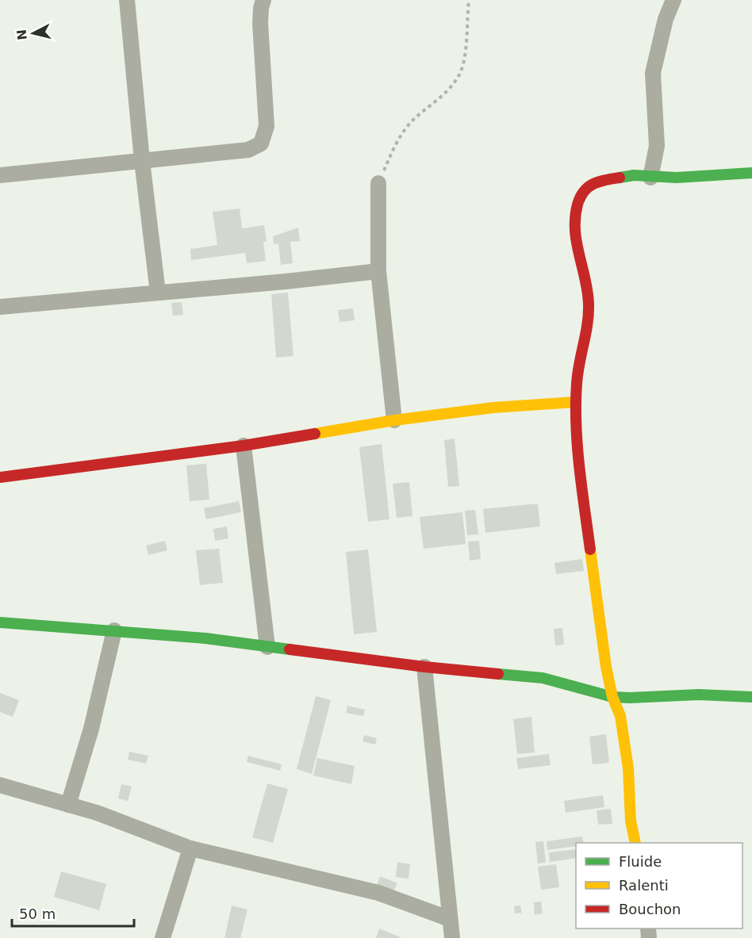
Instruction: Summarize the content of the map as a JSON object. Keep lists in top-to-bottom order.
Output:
{
  "legend": ["Fluide", "Ralenti", "Bouchon"],
  "scale_bar": "50 m",
  "north": "left"
}
